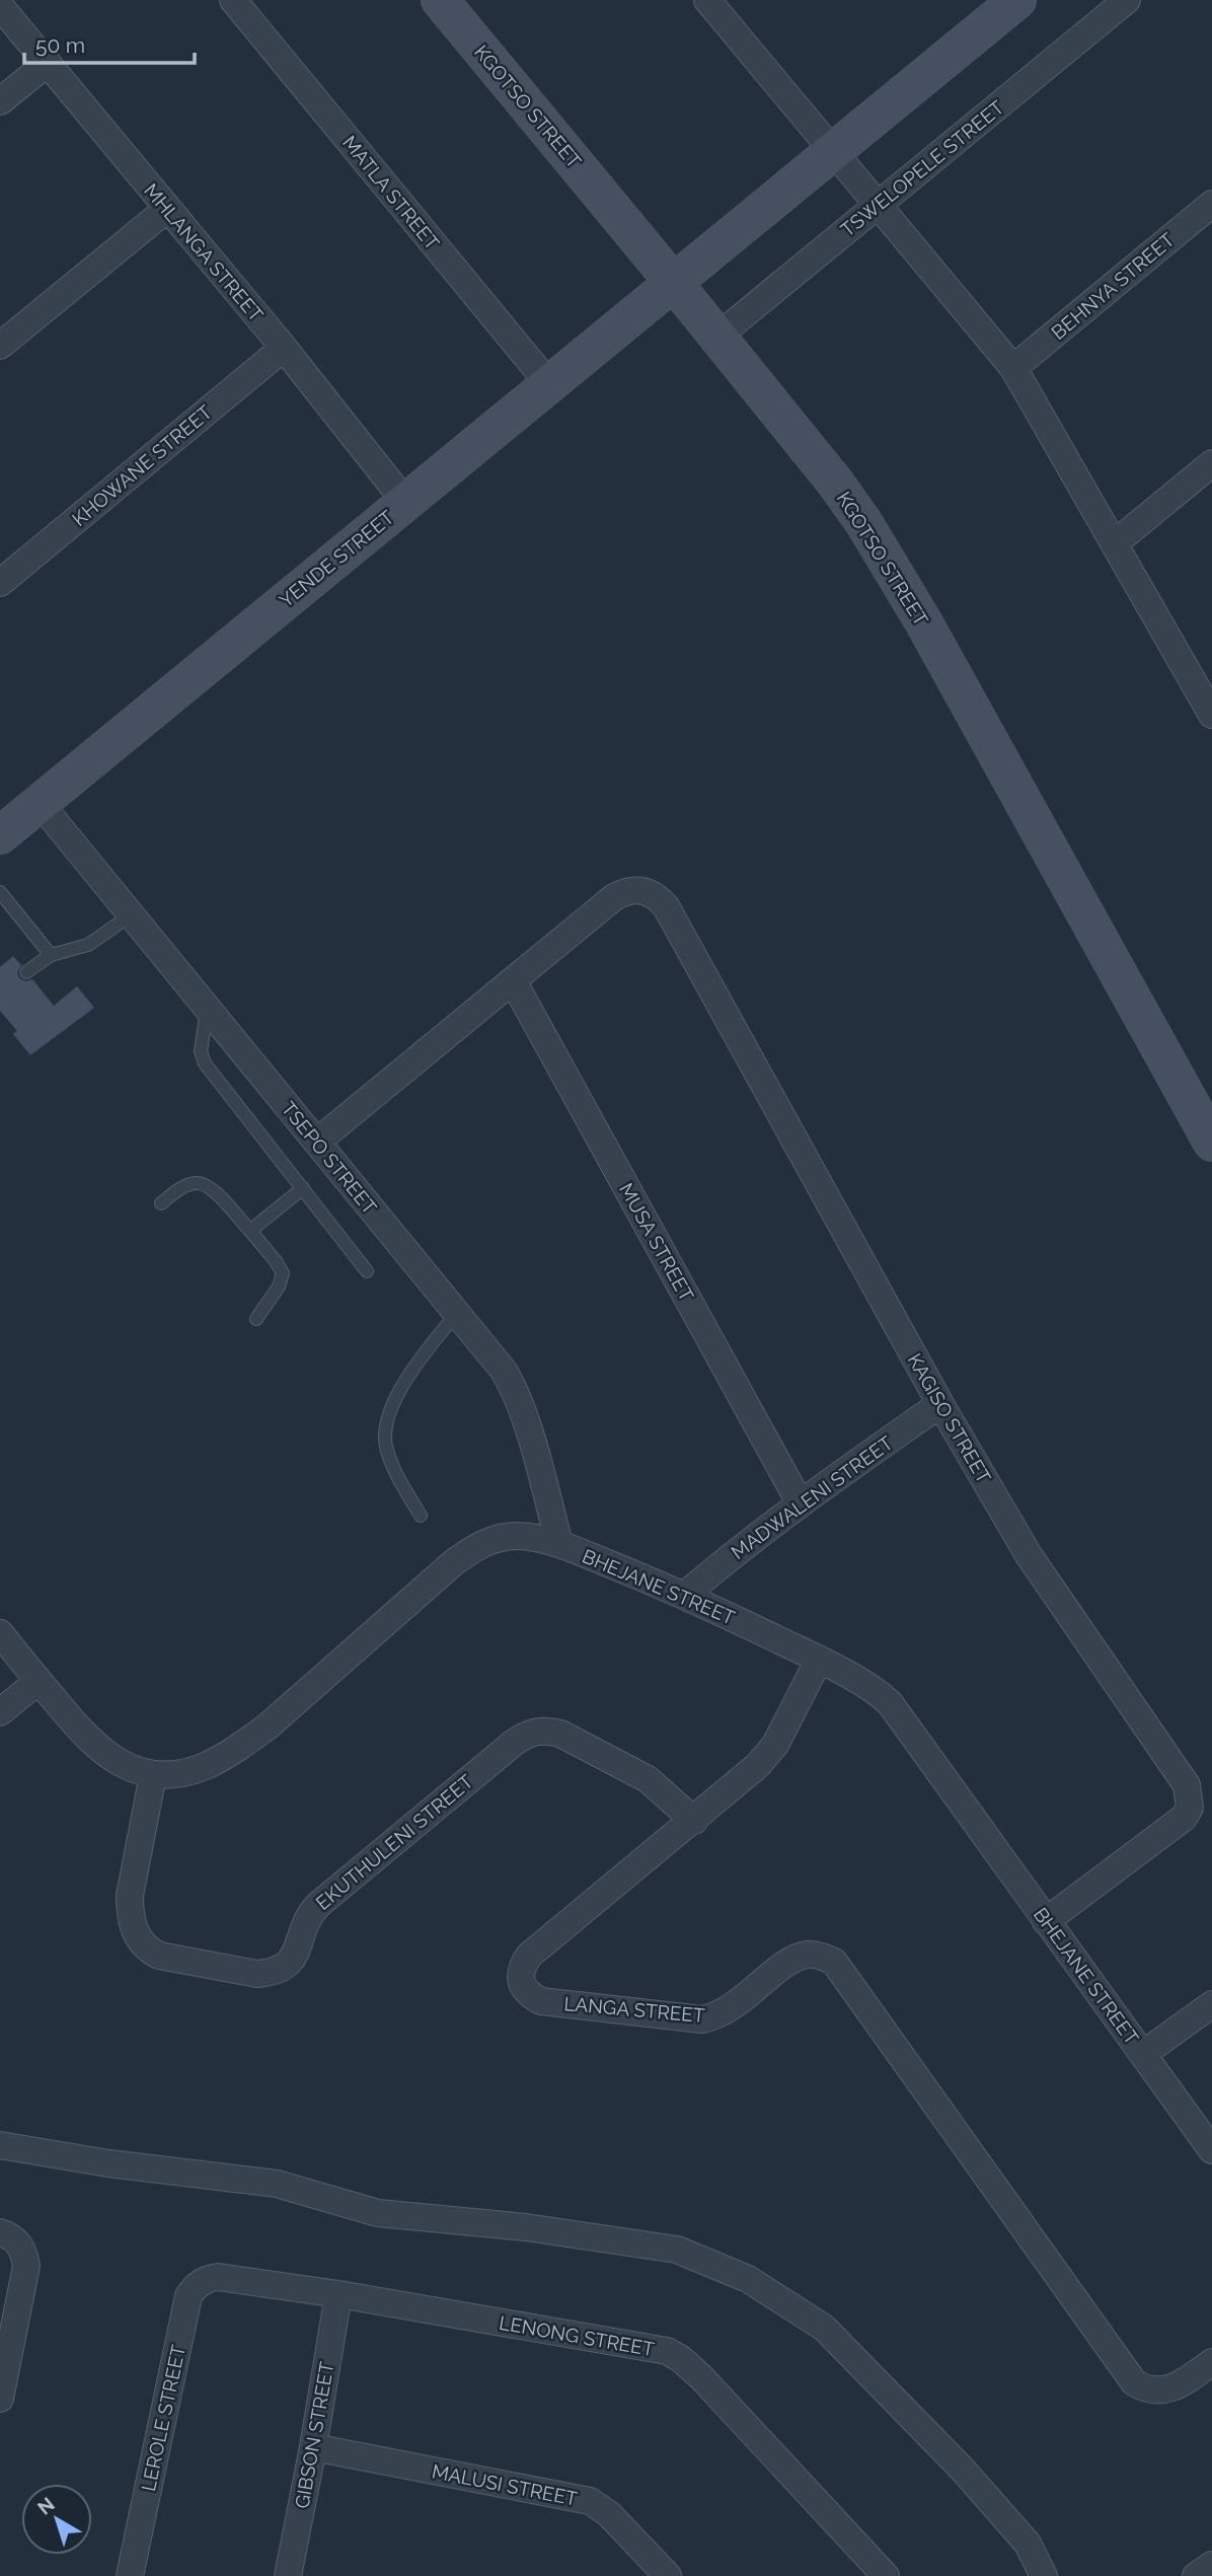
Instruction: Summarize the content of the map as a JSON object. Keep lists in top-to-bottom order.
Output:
{
  "streets": {
    "street": [
      "KGOTSO STREET",
      "TSWELOPELE STREET",
      "MATLA STREET",
      "MHLANGA STREET",
      "BEHNYA STREET",
      "KHOWANE STREET",
      "YENDE STREET",
      "TSEPO STREET",
      "MUSA STREET",
      "KAGISO STREET",
      "MADWALENI STREET",
      "BHEJANE STREET",
      "EKUTHULENI STREET",
      "LANGA STREET",
      "LENONG STREET",
      "LEROLE STREET",
      "GIBSON STREET",
      "MALUSI STREET"
    ]
  },
  "crossings": [
    ["KGOTSO STREET", "TSWELOPELE STREET"],
    ["KGOTSO STREET", "YENDE STREET"],
    ["MATLA STREET", "YENDE STREET"],
    ["MHLANGA STREET", "KHOWANE STREET"],
    ["MHLANGA STREET", "YENDE STREET"],
    ["YENDE STREET", "TSEPO STREET"],
    ["TSEPO STREET", "BHEJANE STREET"],
    ["MUSA STREET", "KAGISO STREET"],
    ["MUSA STREET", "MADWALENI STREET"],
    ["KAGISO STREET", "MADWALENI STREET"],
    ["KAGISO STREET", "BHEJANE STREET"],
    ["MADWALENI STREET", "BHEJANE STREET"],
    ["BHEJANE STREET", "EKUTHULENI STREET"],
    ["BHEJANE STREET", "LANGA STREET"],
    ["EKUTHULENI STREET", "LANGA STREET"],
    ["LENONG STREET", "LEROLE STREET"],
    ["LENONG STREET", "GIBSON STREET"],
    ["GIBSON STREET", "MALUSI STREET"]
  ],
  "scale_bar": "50 m",
  "north": "top left"
}
